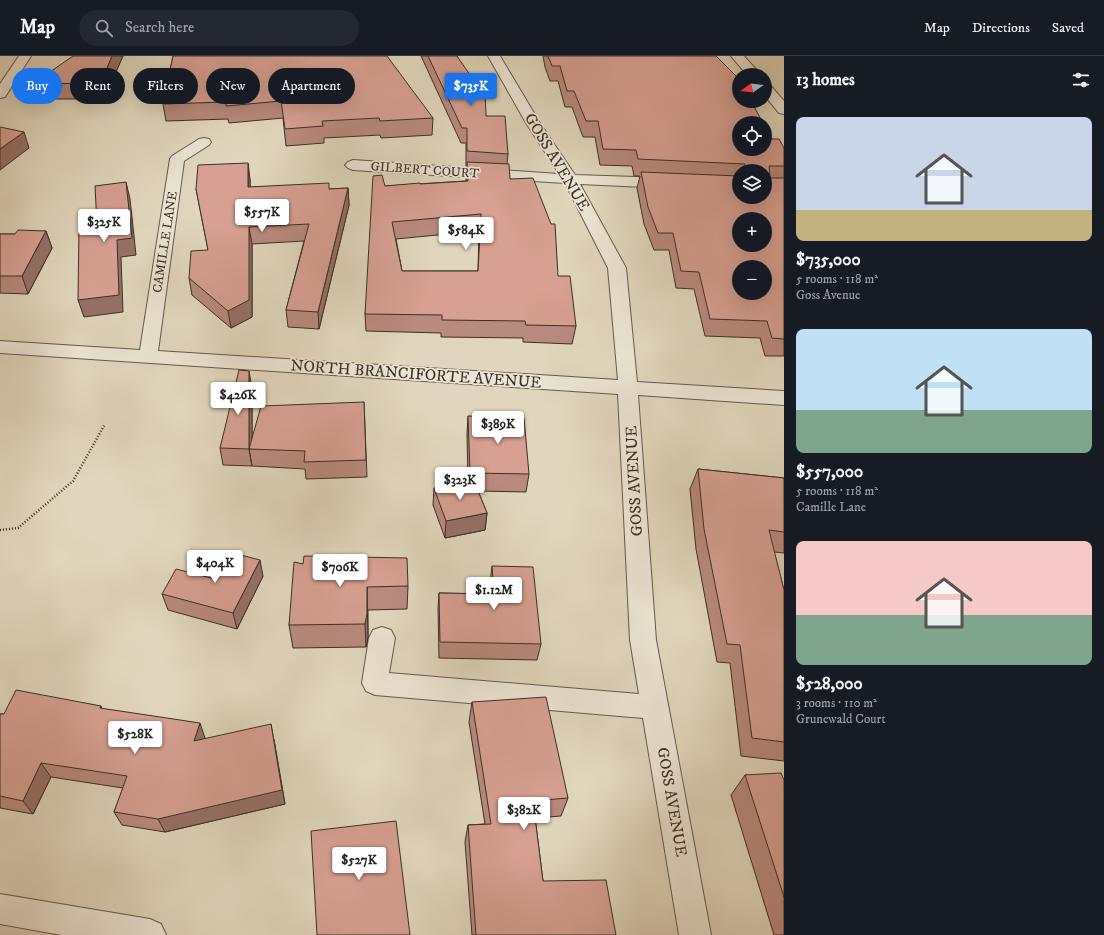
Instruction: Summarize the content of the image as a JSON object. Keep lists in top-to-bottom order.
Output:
{
  "streets": {
    "street": [
      "GOSS AVENUE",
      "GILBERT COURT",
      "CAMILLE LANE",
      "NORTH BRANCIFORTE AVENUE"
    ]
  },
  "crossings": [
    ["GOSS AVENUE", "GILBERT COURT"],
    ["GOSS AVENUE", "NORTH BRANCIFORTE AVENUE"],
    ["CAMILLE LANE", "NORTH BRANCIFORTE AVENUE"]
  ],
  "north": "left",
  "page": {
    "header": "Map",
    "search": "Search here",
    "nav": ["Map", "Directions", "Saved"],
    "heading": "13 homes",
    "map_buttons": ["+", "−"],
    "chip": [
      "Buy",
      "Rent",
      "Filters",
      "New",
      "Apartment"
    ],
    "price": [
      "$735K",
      "$557K",
      "$325K",
      "$584K",
      "$426K",
      "$389K",
      "$323K",
      "$404K",
      "$706K",
      "$1.12M",
      "$528K",
      "$382K",
      "$527K"
    ],
    "list": [
      {
        "name": "$735,000",
        "note": "5 rooms · 118 m² · Goss Avenue"
      },
      {
        "name": "$557,000",
        "note": "5 rooms · 118 m² · Camille Lane"
      },
      {
        "name": "$528,000",
        "note": "3 rooms · 110 m² · Grunewald Court"
      }
    ]
  }
}
